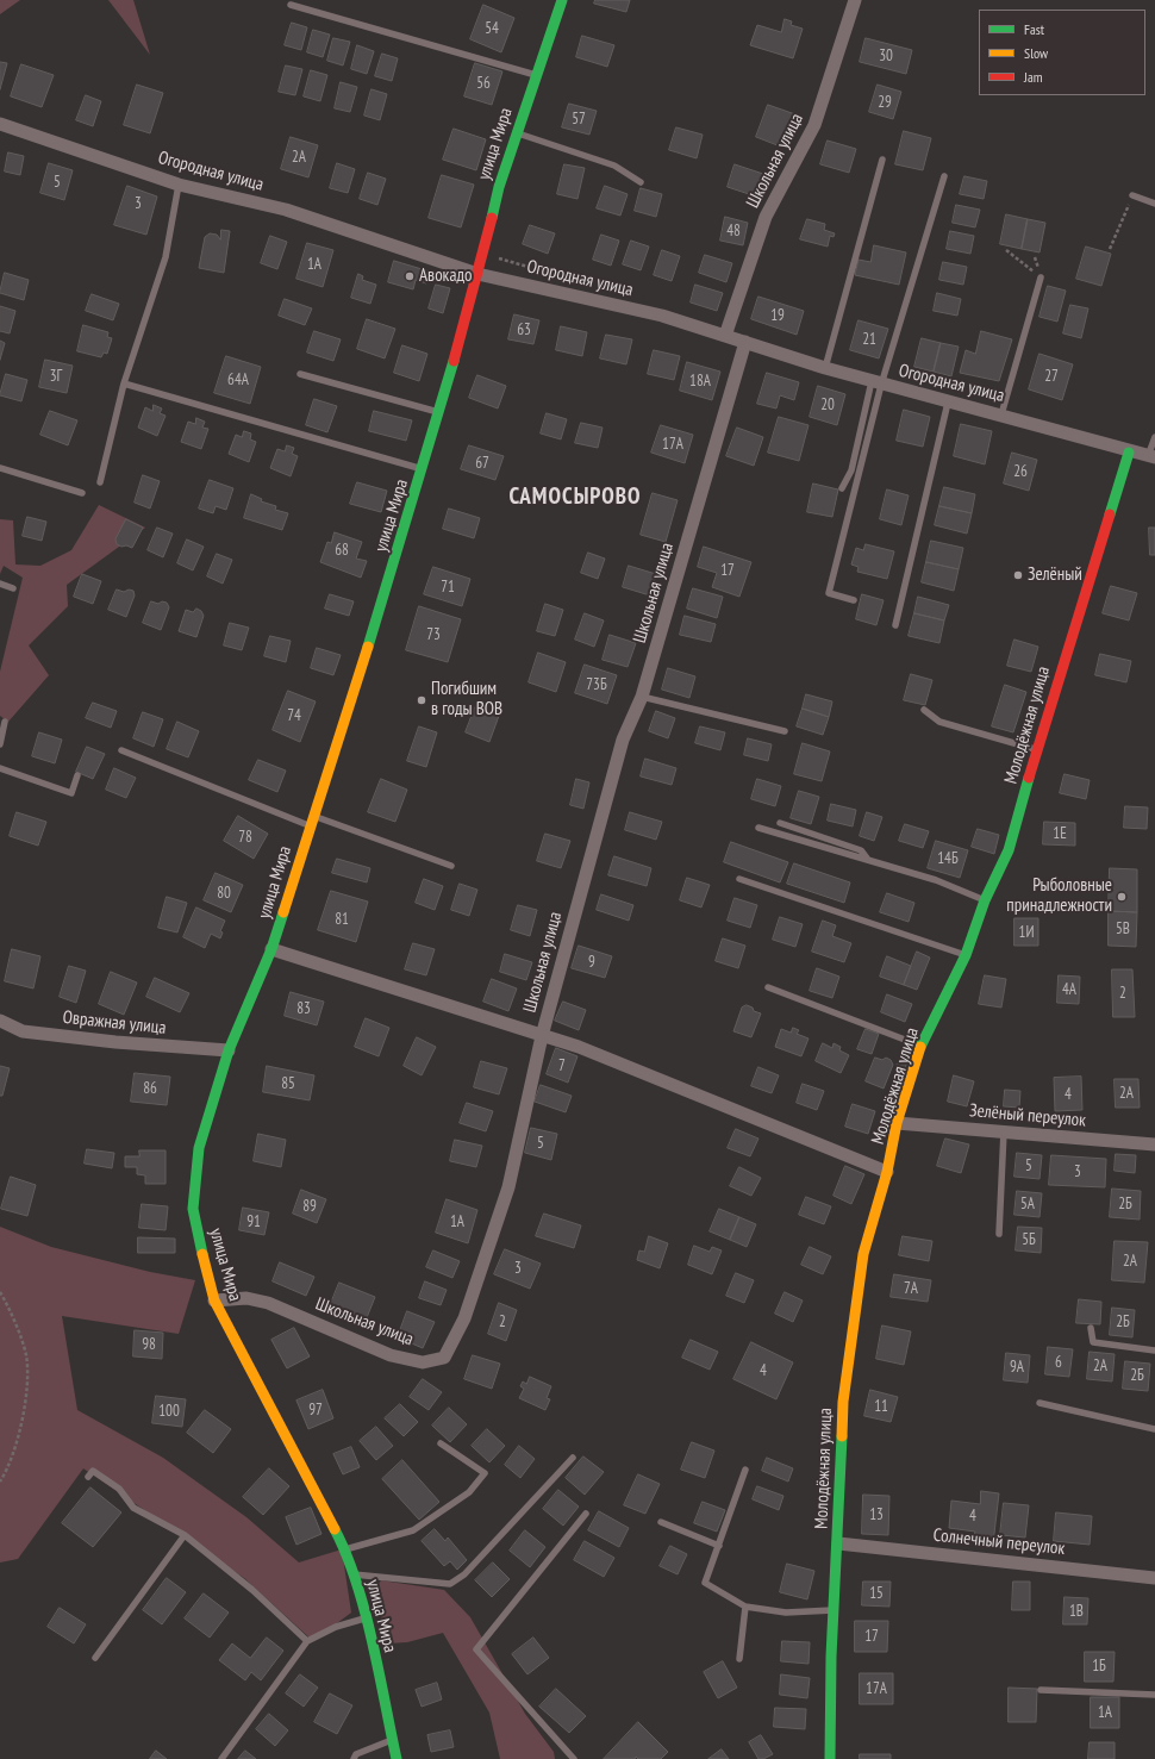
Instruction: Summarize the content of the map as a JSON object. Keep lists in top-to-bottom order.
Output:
{
  "streets": {
    "street": [
      "улица Мира",
      "Школьная улица",
      "Огородная улица",
      "Молодёжная улица",
      "Овражная улица",
      "Зелёный переулок",
      "Солнечный переулок"
    ]
  },
  "crossings": [
    ["улица Мира", "Школьная улица"],
    ["улица Мира", "Огородная улица"],
    ["улица Мира", "Овражная улица"],
    ["Школьная улица", "Огородная улица"],
    ["Огородная улица", "Молодёжная улица"],
    ["Молодёжная улица", "Зелёный переулок"],
    ["Молодёжная улица", "Солнечный переулок"]
  ],
  "districts": ["САМОСЫРОВО"],
  "places": [
    "Авокадо",
    "Зелёный",
    "Погибшим в годы ВОВ",
    "Рыболовные принадлежности"
  ],
  "house_numbers": [
    "54",
    "30",
    "56",
    "29",
    "57",
    "2А",
    "5",
    "3",
    "48",
    "1А",
    "19",
    "63",
    "21",
    "3Г",
    "27",
    "64А",
    "18А",
    "20",
    "17А",
    "67",
    "26",
    "68",
    "17",
    "71",
    "73",
    "73Б",
    "74",
    "1Е",
    "78",
    "14Б",
    "80",
    "81",
    "5В",
    "1И",
    "9",
    "4А",
    "2",
    "83",
    "7",
    "85",
    "86",
    "2А",
    "4",
    "5",
    "5",
    "3",
    "5А",
    "2Б",
    "89",
    "91",
    "1А",
    "5Б",
    "2A",
    "3",
    "7А",
    "2",
    "2Б",
    "98",
    "6",
    "2А",
    "9А",
    "4",
    "2Б",
    "11",
    "97",
    "100",
    "13",
    "4",
    "15",
    "1В",
    "17",
    "1Б",
    "17А",
    "1А"
  ],
  "legend": ["Fast", "Slow", "Jam"]
}
